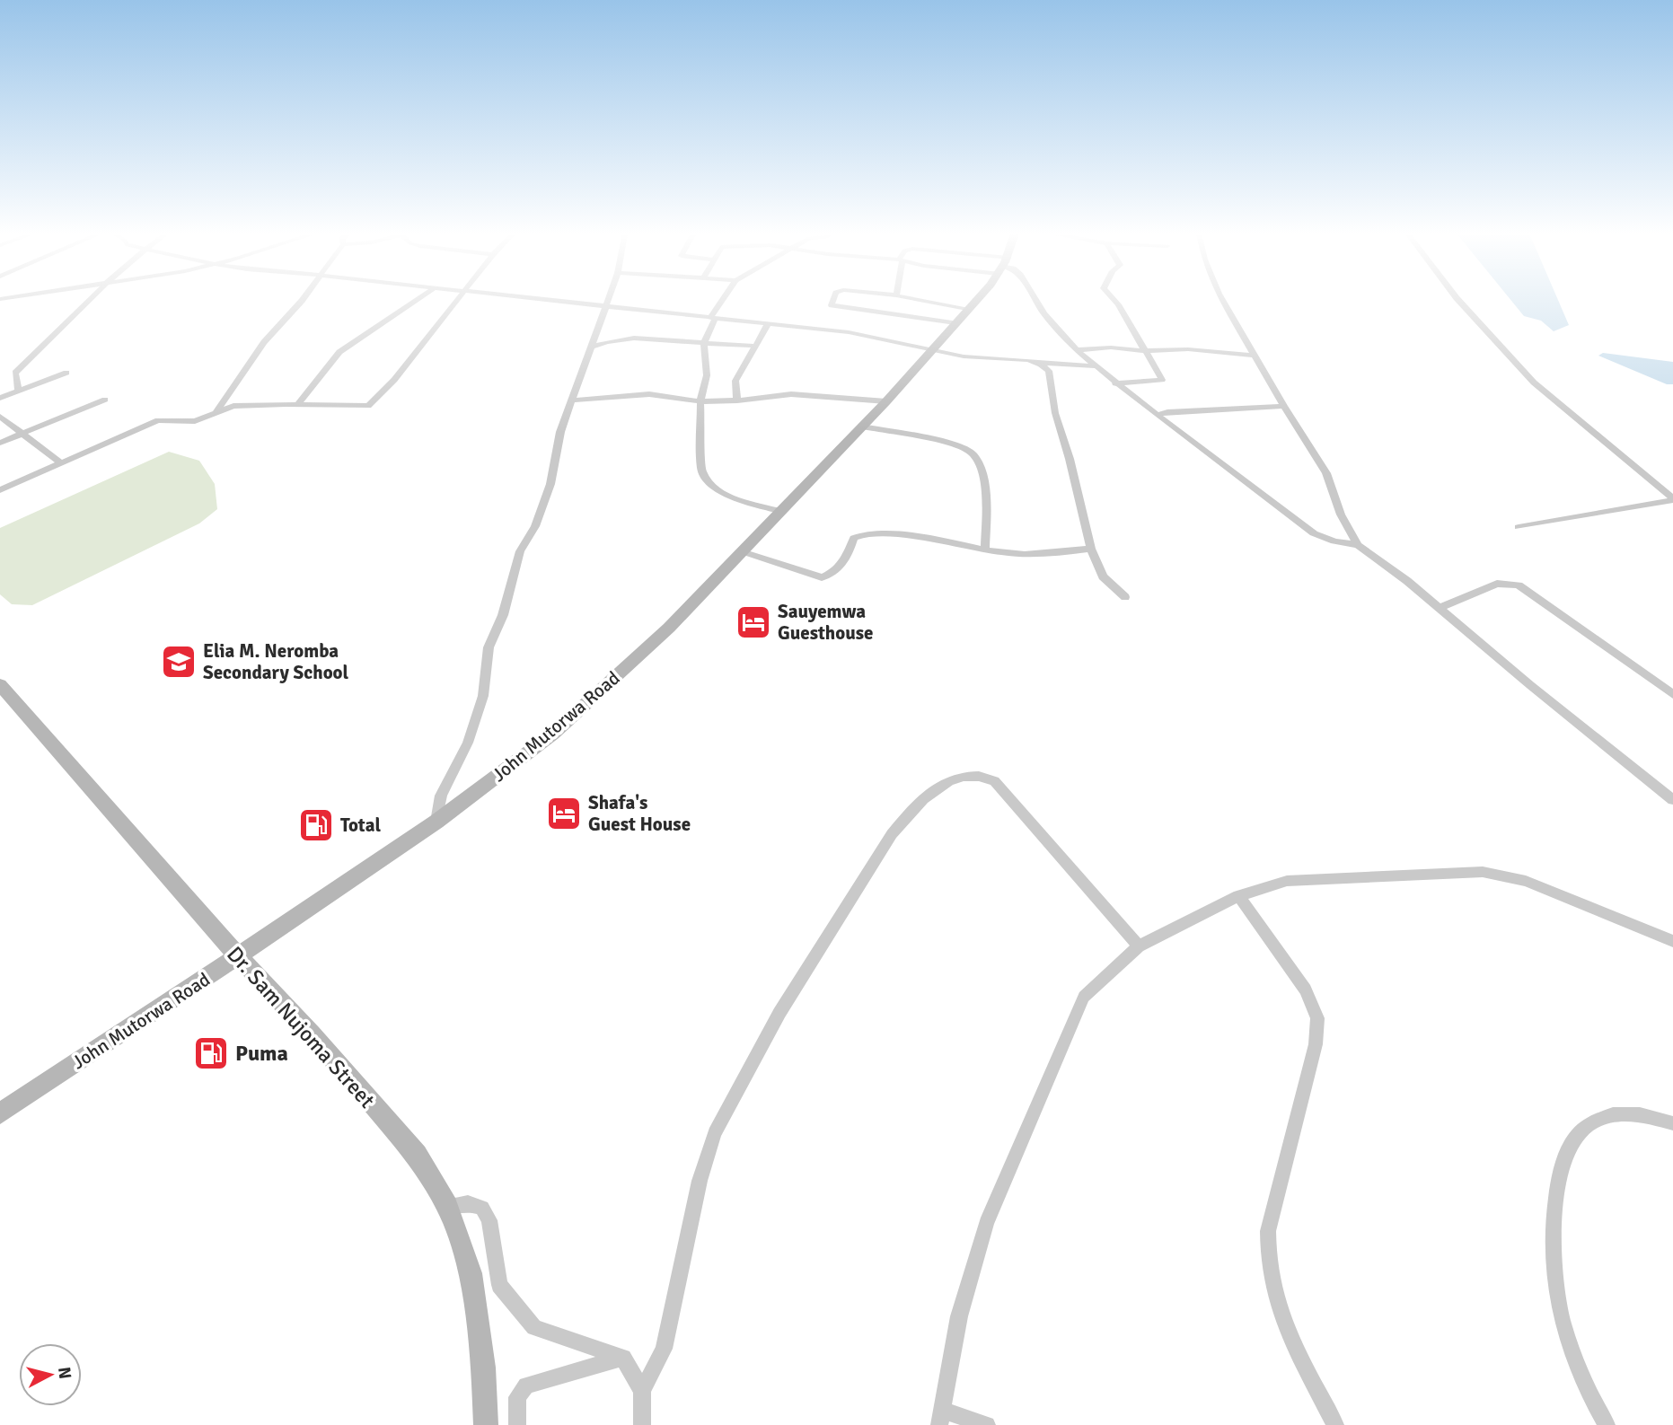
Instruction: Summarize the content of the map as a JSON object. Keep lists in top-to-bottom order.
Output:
{
  "streets": {
    "street": ["John Mutorwa Road", "Dr. Sam Nujoma Street"]
  },
  "crossings": [
    ["John Mutorwa Road", "Dr. Sam Nujoma Street"]
  ],
  "places": {
    "hotel": ["Sauyemwa Guesthouse", "Shafa's Guest House"],
    "school or university": ["Elia M. Neromba Secondary School"],
    "fuel station": ["Total", "Puma"]
  },
  "north": "right"
}
